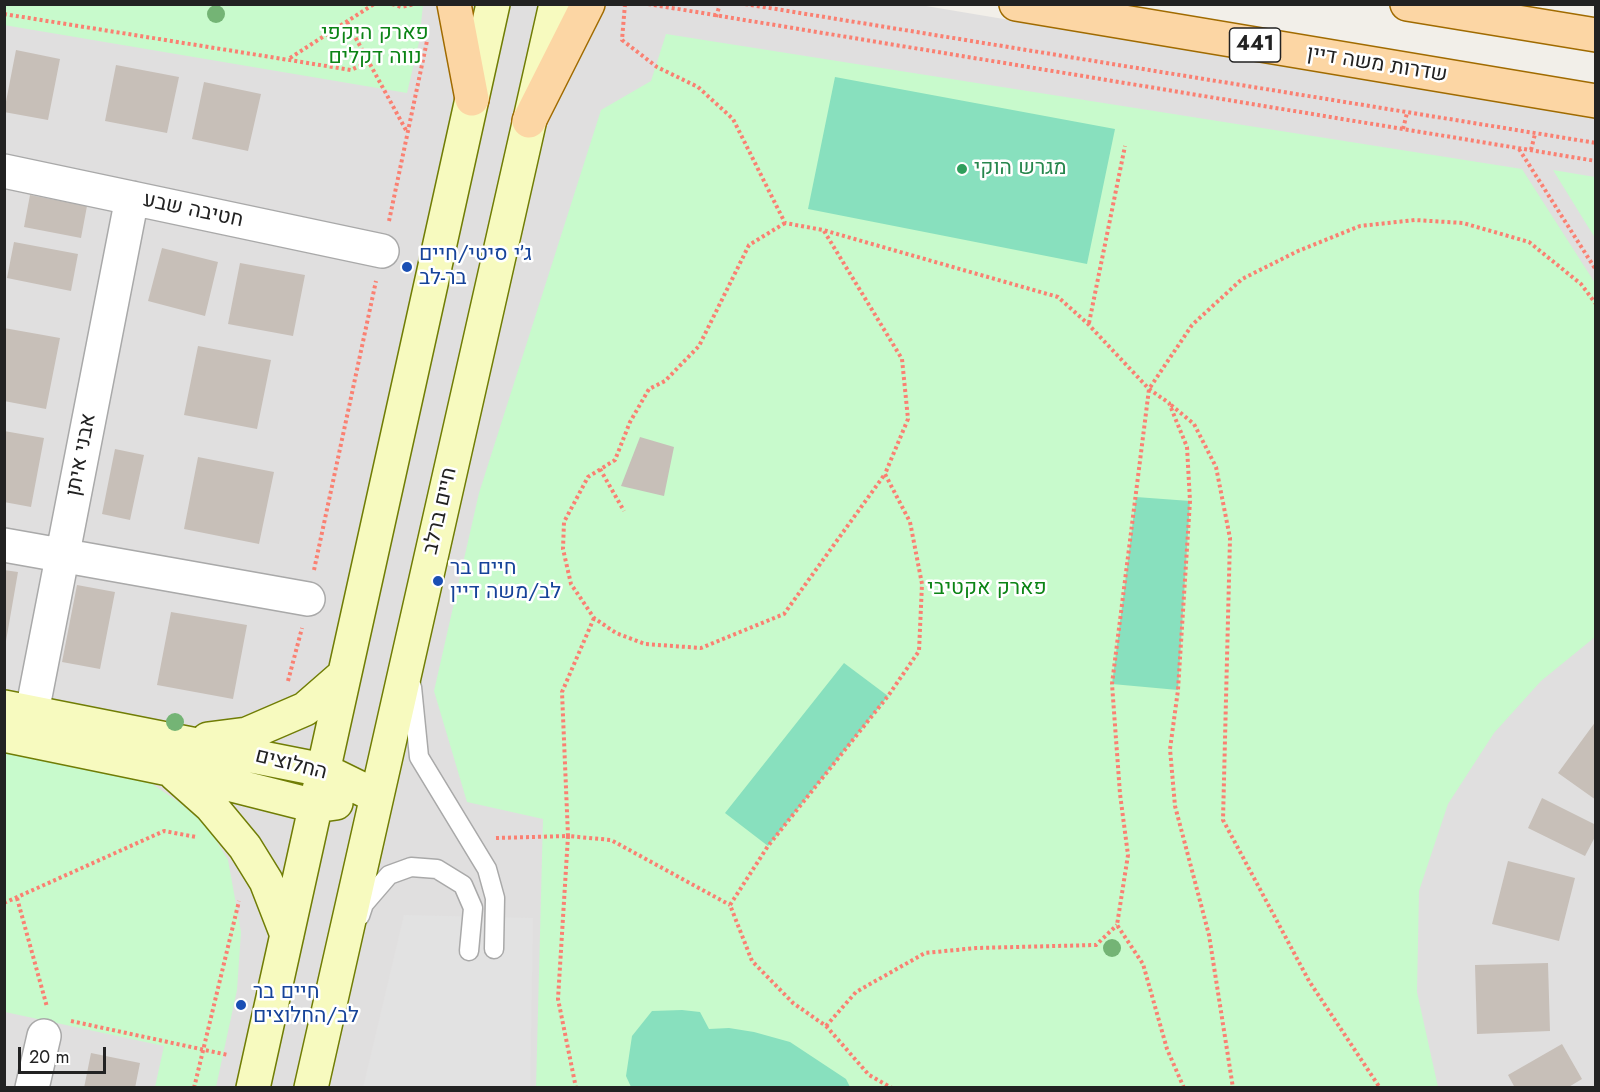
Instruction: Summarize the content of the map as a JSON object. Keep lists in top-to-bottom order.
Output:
{
  "streets": {
    "main road": ["441", "שדרות משה דיין"],
    "street": [
      "חטיבה שבע",
      "אבני איתן",
      "חיים ברלב",
      "החלוצים"
    ]
  },
  "crossings": [
    ["חטיבה שבע", "אבני איתן"],
    ["אבני איתן", "החלוצים"],
    ["חיים ברלב", "החלוצים"]
  ],
  "parks": ["פארק היקפי נווה דקלים", "פארק אקטיבי"],
  "places": [
    "מגרש הוקי",
    "ג׳י סיטי/חיים בר-לב",
    "חיים בר לב/משה דיין",
    "חיים בר לב/החלוצים"
  ],
  "scale_bar": "20 m"
}
